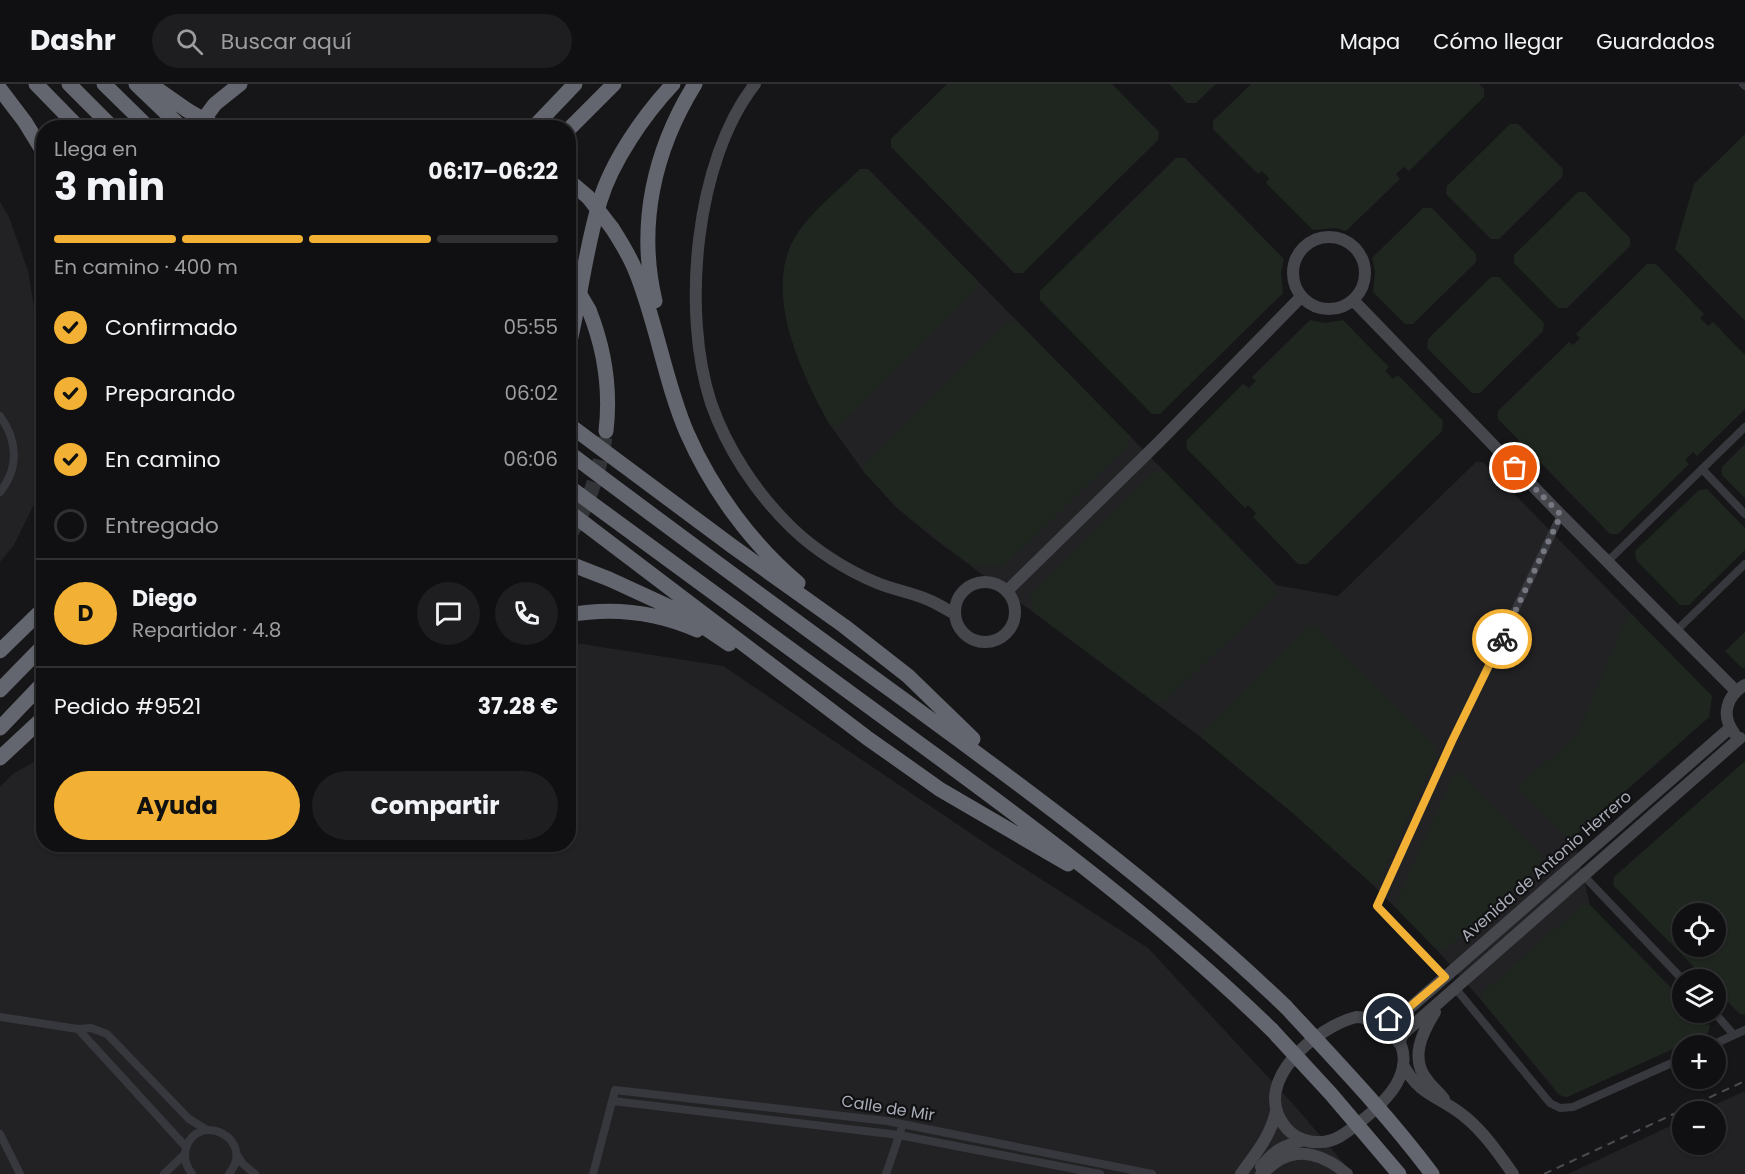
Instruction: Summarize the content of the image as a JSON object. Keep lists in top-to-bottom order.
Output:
{
  "streets": {
    "street": ["Avenida de Antonio Herrero", "Calle de Mir"]
  },
  "page": {
    "header": "Dashr",
    "search": "Buscar aquí",
    "nav": ["Mapa", "Cómo llegar", "Guardados"],
    "heading": ["3 min", "Llega en", "06:17–06:22"],
    "panel": [
      "Diego",
      "Repartidor · 4.8",
      "Pedido #9521",
      "37.28 €"
    ],
    "bar": "En camino · 400 m",
    "list": [
      ["Confirmado", "05:55"],
      ["Preparando", "06:02"],
      ["En camino", "06:06"],
      "Entregado"
    ],
    "round": "D",
    "buttons": ["Ayuda", "Compartir"],
    "map_buttons": ["+", "−"]
  }
}
